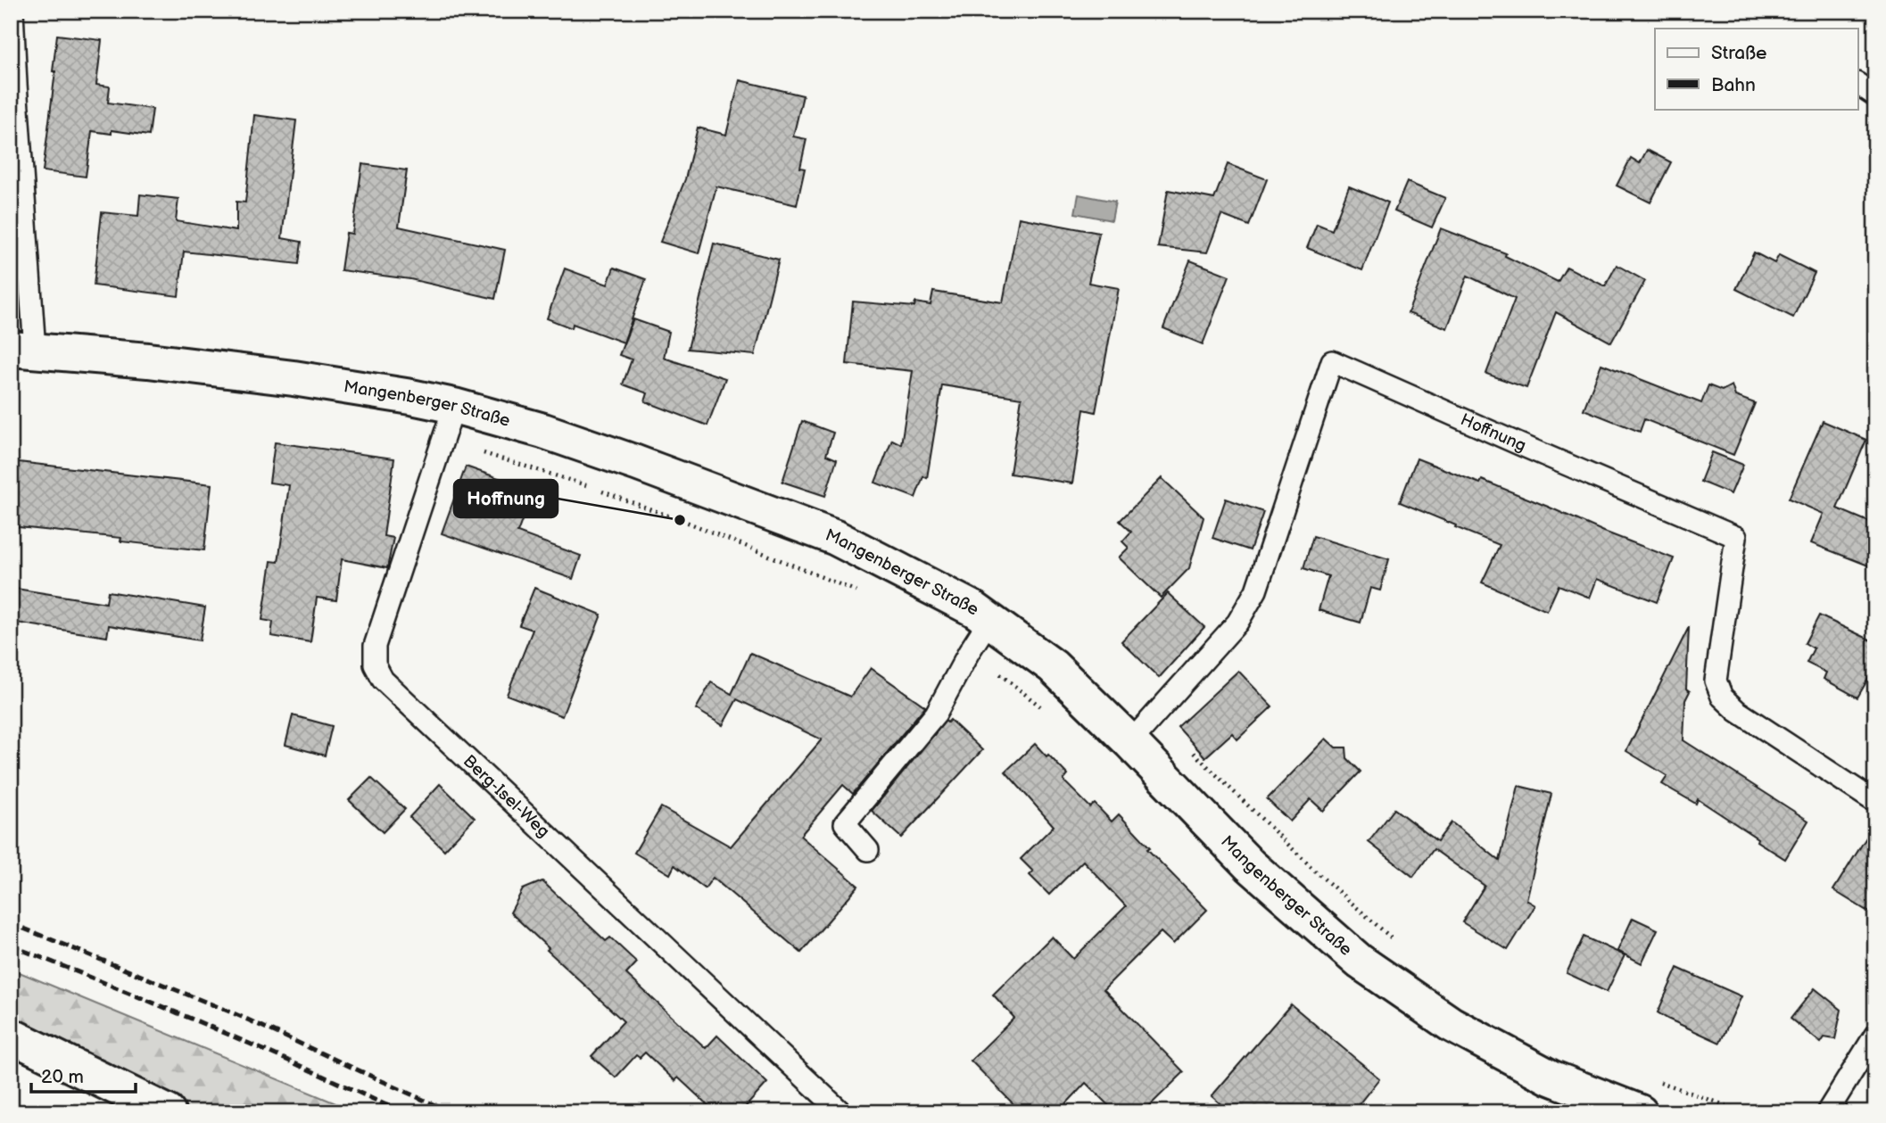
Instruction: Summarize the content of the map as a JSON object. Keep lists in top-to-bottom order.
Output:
{
  "streets": {
    "main road": ["Mangenberger Straße"],
    "lane": ["Hoffnung", "Berg-Isel-Weg"]
  },
  "crossings": [
    ["Mangenberger Straße", "Hoffnung"],
    ["Mangenberger Straße", "Berg-Isel-Weg"]
  ],
  "places": ["Hoffnung"],
  "legend": ["Straße", "Bahn"],
  "scale_bar": "20 m"
}
